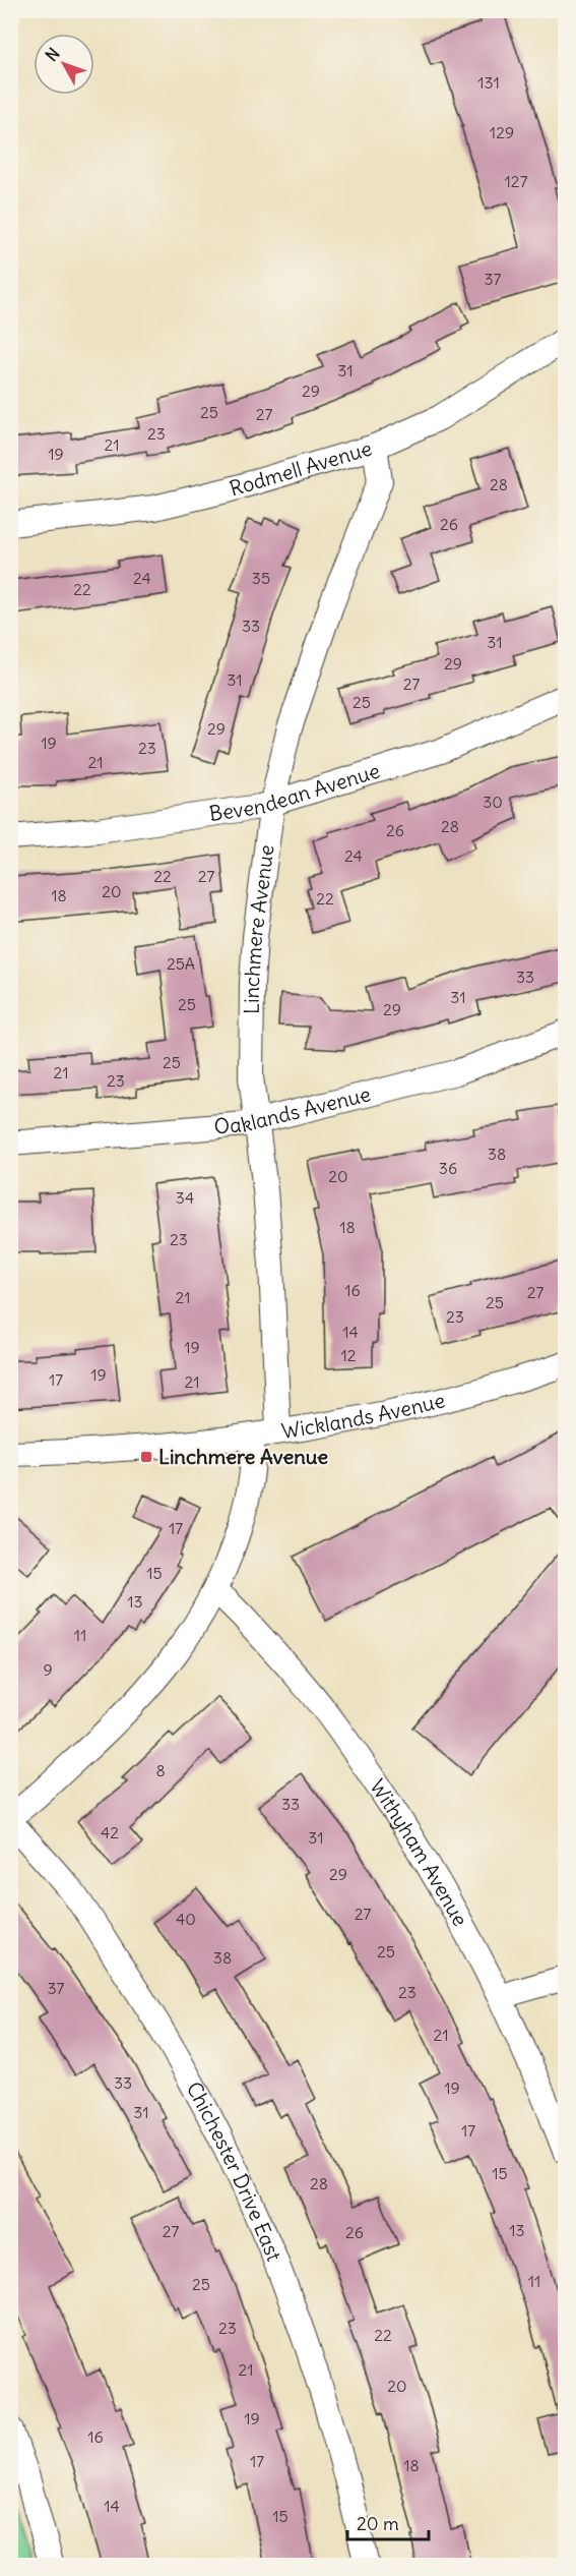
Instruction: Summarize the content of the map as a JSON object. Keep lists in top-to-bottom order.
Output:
{
  "streets": {
    "street": [
      "Rodmell Avenue",
      "Bevendean Avenue",
      "Linchmere Avenue",
      "Oaklands Avenue",
      "Wicklands Avenue",
      "Withyham Avenue",
      "Chichester Drive East"
    ]
  },
  "crossings": [
    ["Rodmell Avenue", "Linchmere Avenue"],
    ["Bevendean Avenue", "Linchmere Avenue"],
    ["Linchmere Avenue", "Oaklands Avenue"],
    ["Linchmere Avenue", "Wicklands Avenue"]
  ],
  "places": {
    "transit": ["Linchmere Avenue"]
  },
  "house_numbers": [
    "131",
    "129",
    "127",
    "37",
    "31",
    "29",
    "25",
    "27",
    "23",
    "21",
    "19",
    "28",
    "26",
    "24",
    "35",
    "22",
    "33",
    "31",
    "29",
    "31",
    "27",
    "25",
    "29",
    "19",
    "23",
    "21",
    "30",
    "28",
    "26",
    "24",
    "22",
    "27",
    "20",
    "18",
    "22",
    "25A",
    "33",
    "31",
    "25",
    "29",
    "25",
    "21",
    "23",
    "38",
    "36",
    "20",
    "34",
    "18",
    "23",
    "16",
    "27",
    "21",
    "25",
    "23",
    "14",
    "19",
    "12",
    "19",
    "17",
    "21",
    "17",
    "15",
    "13",
    "11",
    "9",
    "8",
    "33",
    "42",
    "31",
    "29",
    "27",
    "40",
    "25",
    "38",
    "37",
    "23",
    "21",
    "33",
    "19",
    "31",
    "17",
    "15",
    "28",
    "13",
    "27",
    "26",
    "11",
    "25",
    "23",
    "22",
    "21",
    "20",
    "19",
    "16",
    "17",
    "18",
    "14",
    "15"
  ],
  "scale_bar": "20 m",
  "north": "top left"
}
